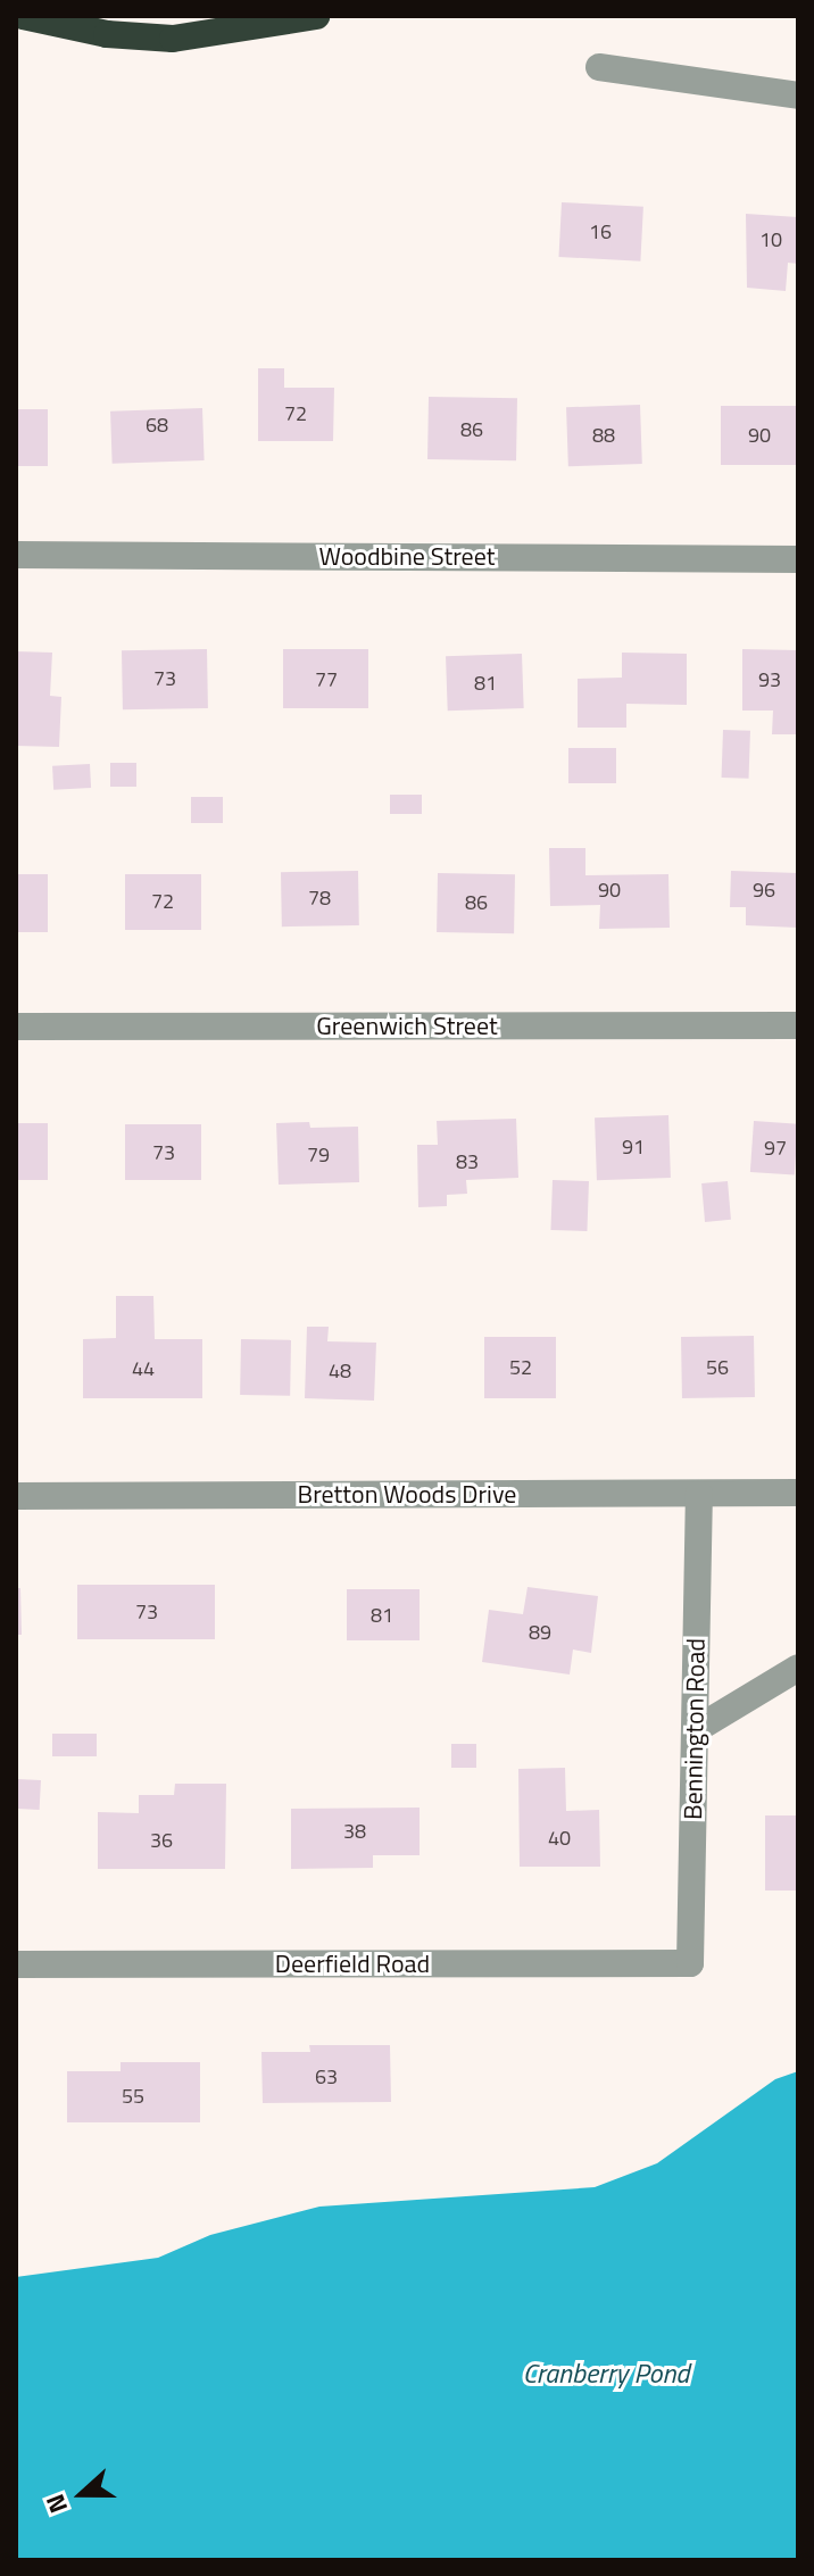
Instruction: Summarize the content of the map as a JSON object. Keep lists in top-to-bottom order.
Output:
{
  "streets": {
    "street": [
      "Woodbine Street",
      "Greenwich Street",
      "Bretton Woods Drive",
      "Bennington Road",
      "Deerfield Road"
    ]
  },
  "crossings": [
    ["Bretton Woods Drive", "Bennington Road"],
    ["Bennington Road", "Deerfield Road"]
  ],
  "water": ["Cranberry Pond"],
  "house_numbers": [
    "16",
    "10",
    "72",
    "68",
    "86",
    "88",
    "90",
    "73",
    "77",
    "93",
    "81",
    "90",
    "96",
    "78",
    "72",
    "86",
    "91",
    "97",
    "73",
    "79",
    "83",
    "52",
    "56",
    "44",
    "48",
    "73",
    "81",
    "89",
    "38",
    "40",
    "36",
    "63",
    "55"
  ],
  "north": "left"
}
